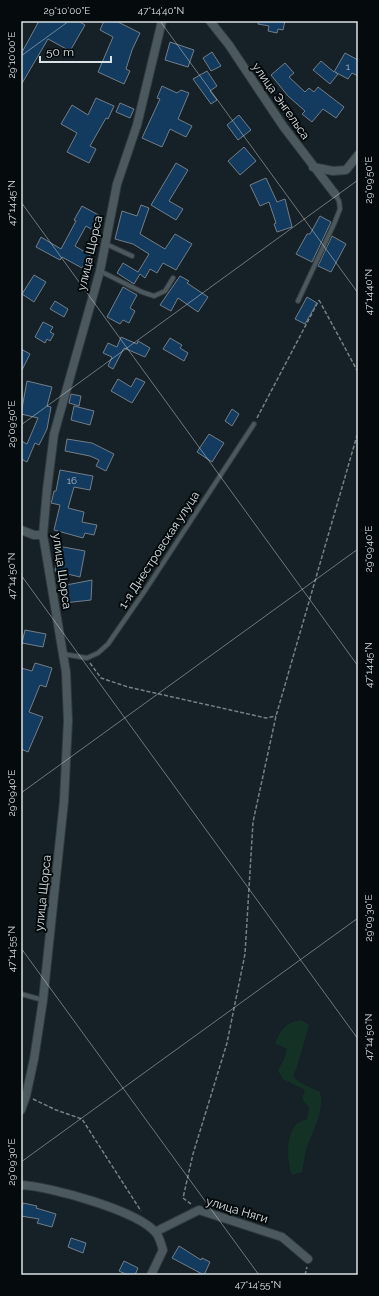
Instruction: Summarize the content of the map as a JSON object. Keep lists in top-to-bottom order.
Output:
{
  "streets": {
    "street": ["улица Энгельса", "улица Щорса", "улица Няги"],
    "lane": ["1-я Днестровская улуца"]
  },
  "house_numbers": ["1", "16"],
  "scale_bar": "50 m",
  "coordinates": [
    "29°10'00\"E",
    "47°14'40\"N",
    "29°09'50\"E",
    "47°14'45\"N",
    "29°09'40\"E",
    "47°14'50\"N",
    "29°09'30\"E",
    "47°14'55\"N"
  ]
}
